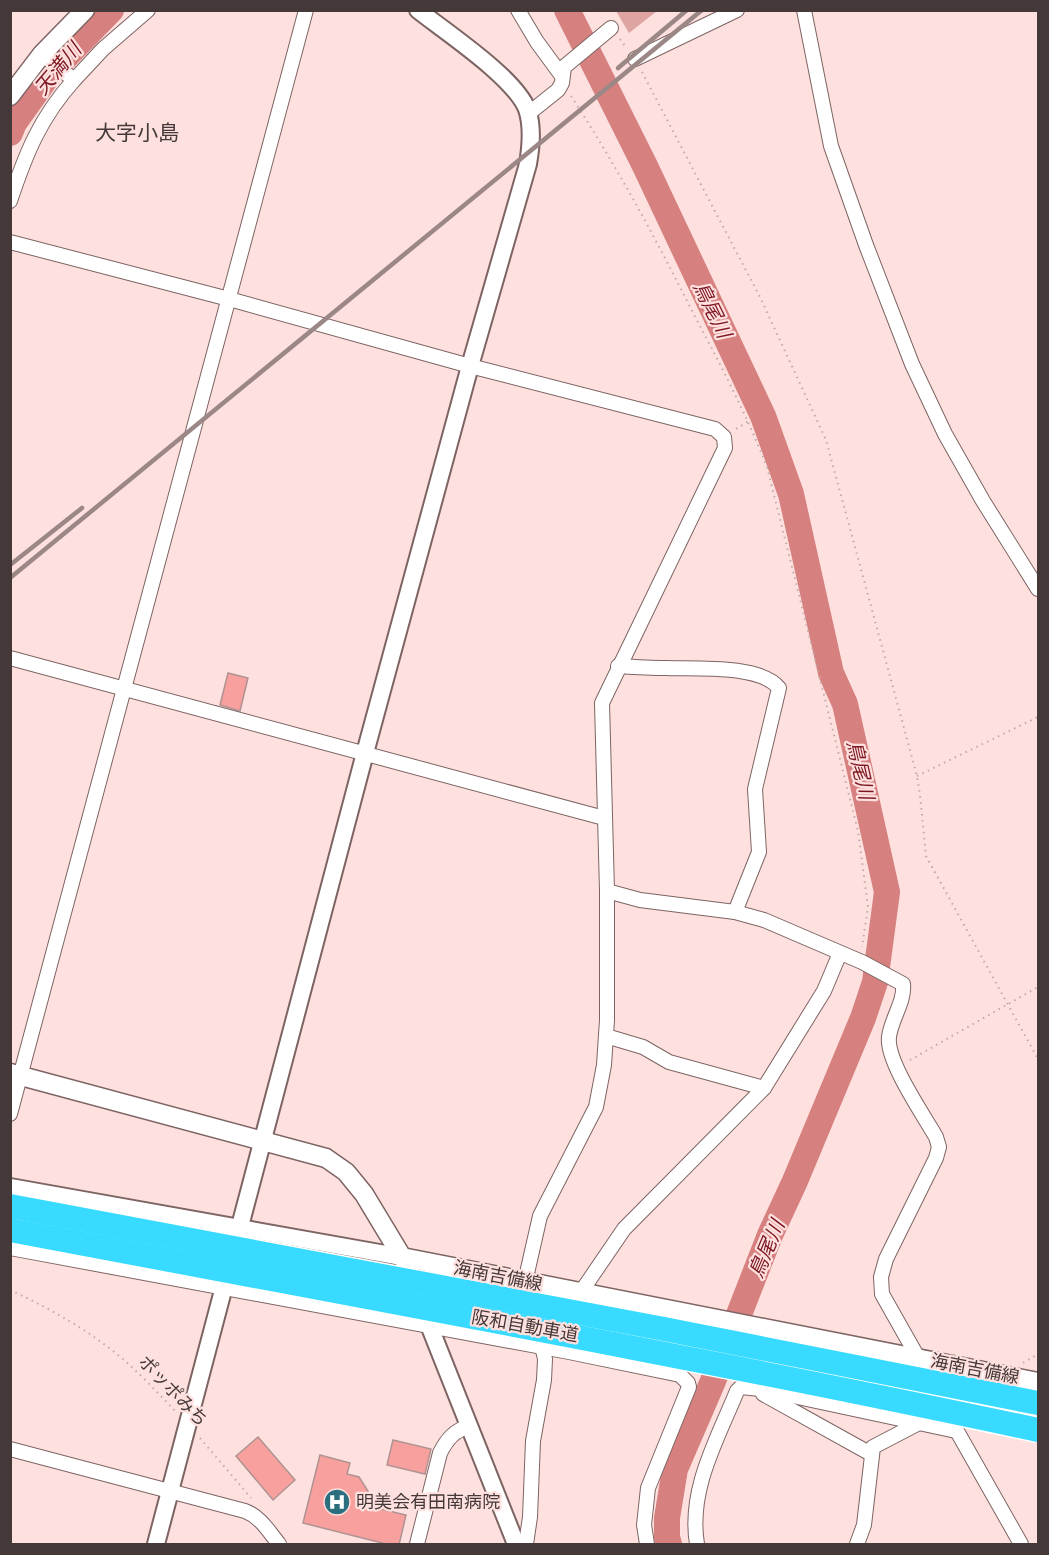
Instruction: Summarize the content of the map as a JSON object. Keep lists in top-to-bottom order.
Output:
{
  "streets": {
    "highway": ["阪和自動車道"],
    "main road": ["海南吉備線"],
    "path": ["ポッポみち"]
  },
  "districts": ["大字小島"],
  "water": ["天満川", "鳥尾川"],
  "places": {
    "hospital": ["明美会有田南病院"]
  }
}
